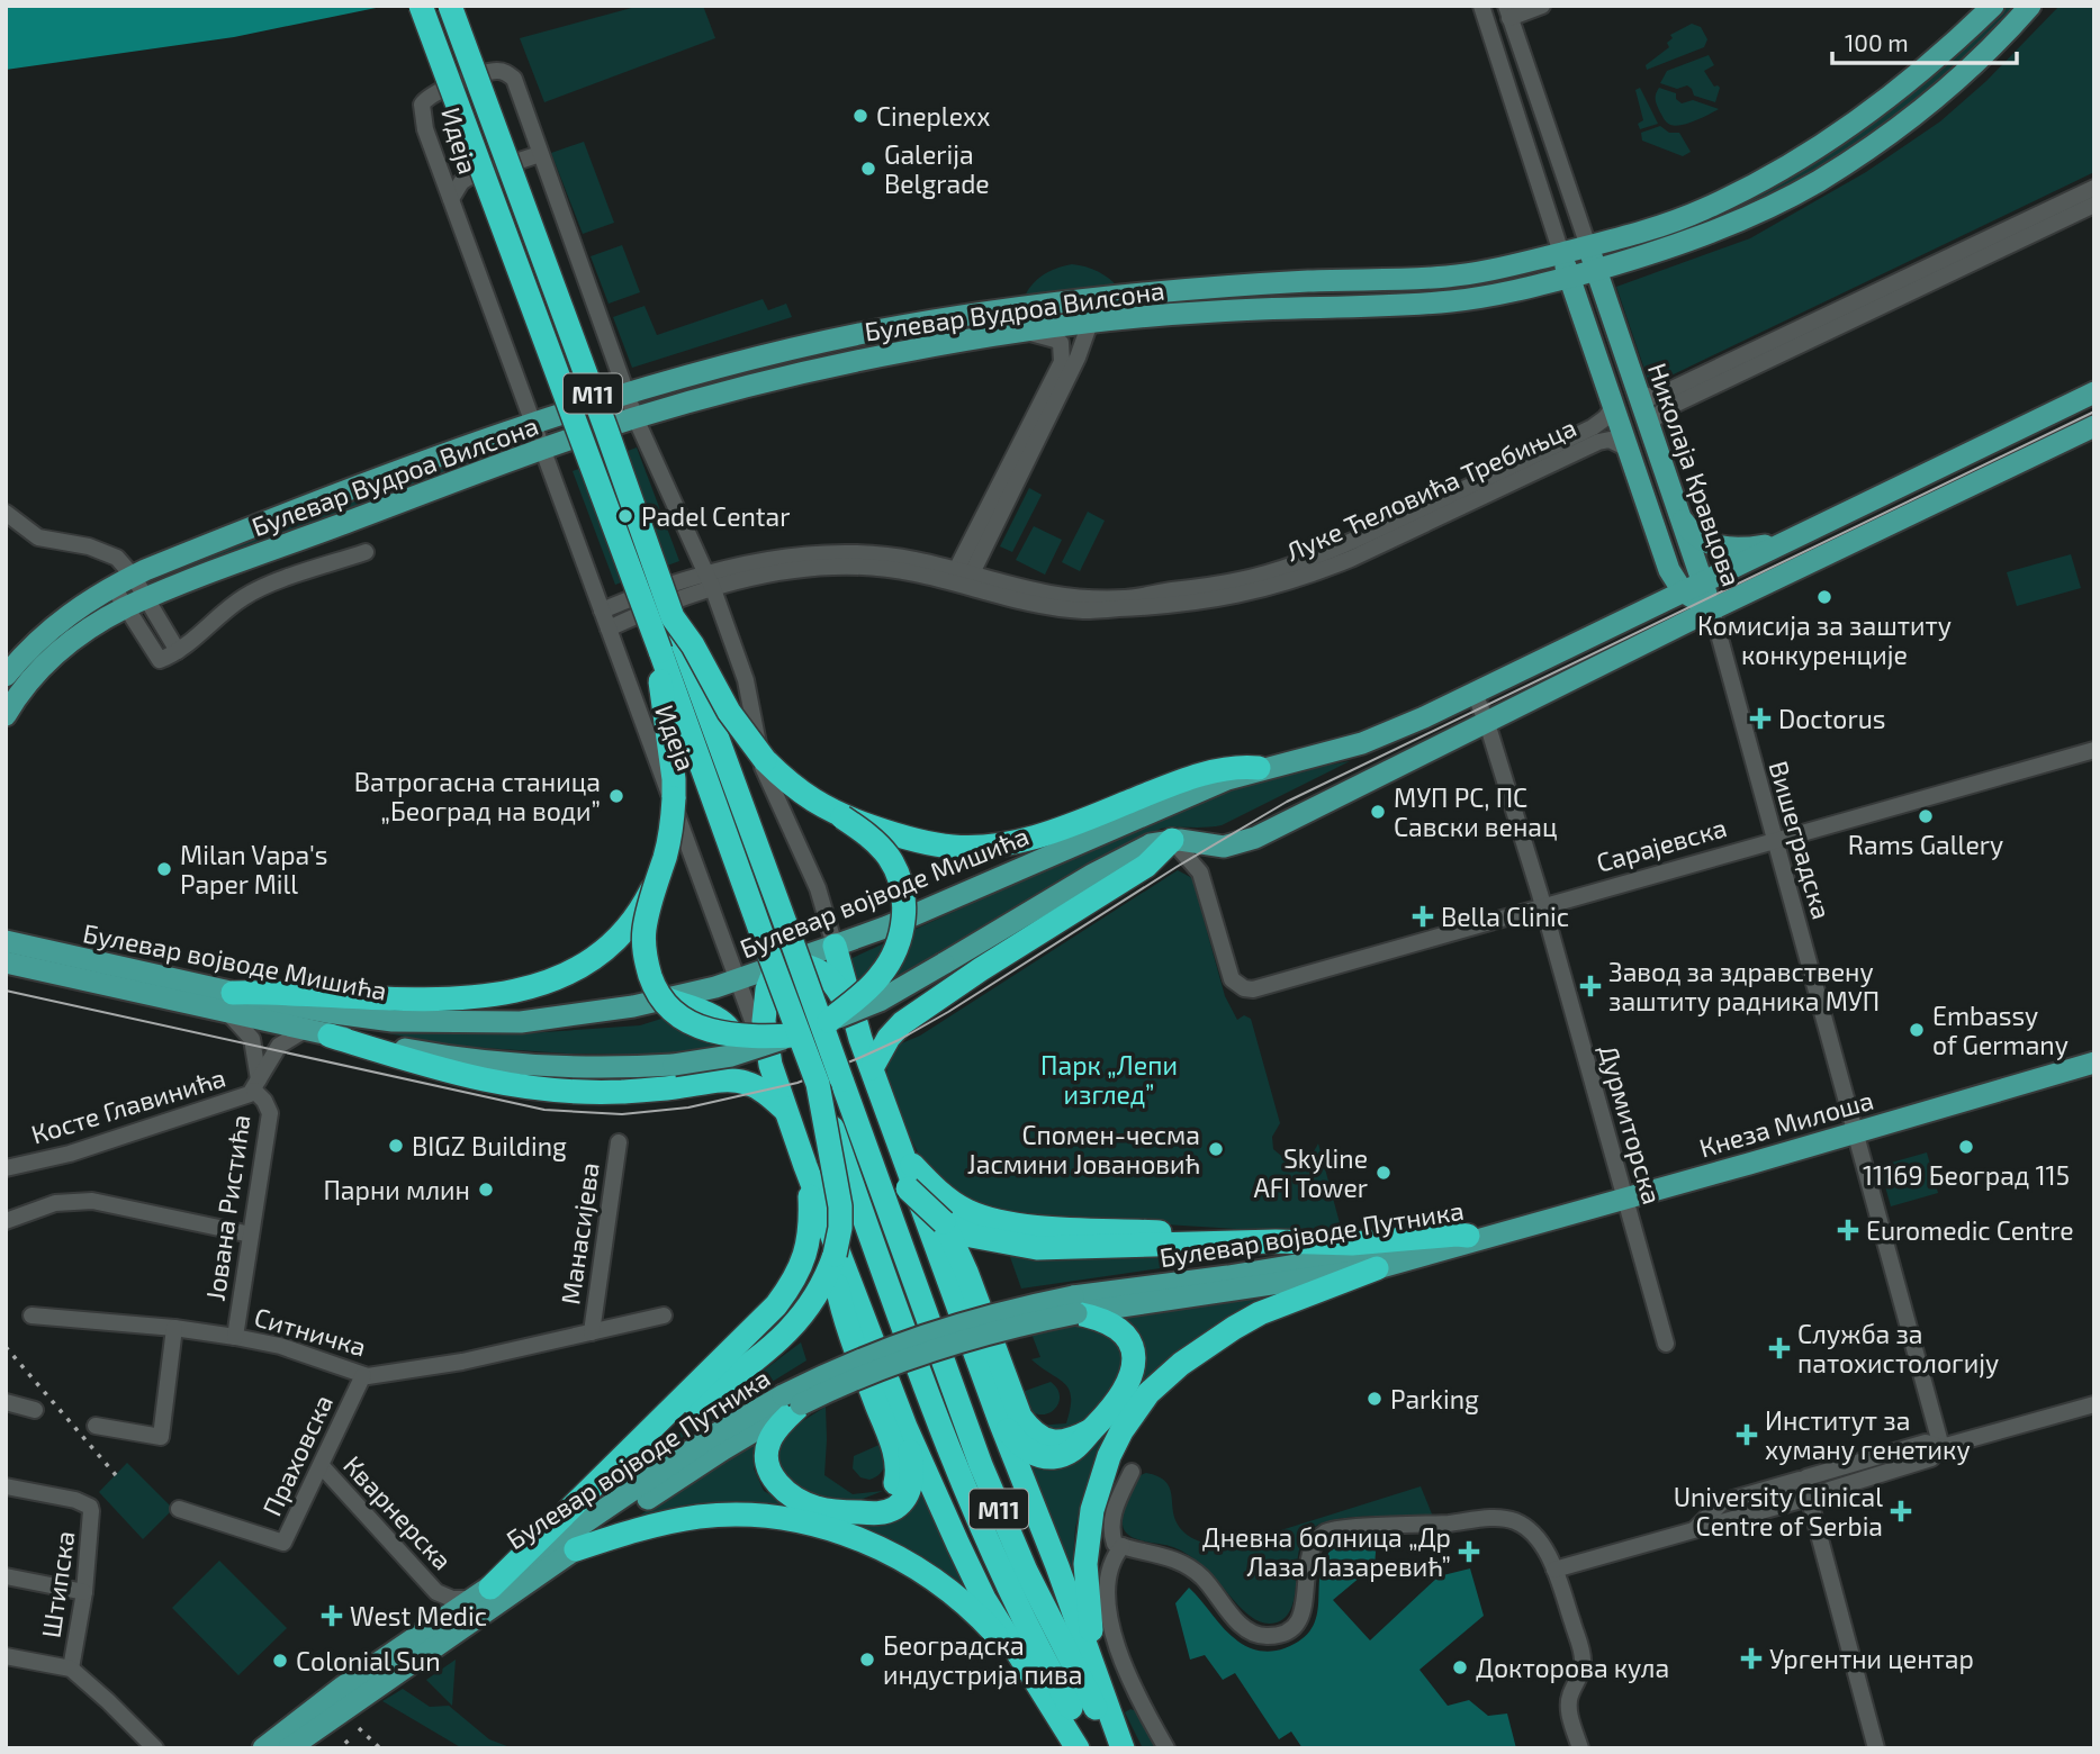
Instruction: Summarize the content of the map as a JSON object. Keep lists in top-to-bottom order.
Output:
{
  "streets": {
    "highway": ["M11"],
    "main road": [
      "Булевар Вудроа Вилсона",
      "Николаја Кравцова",
      "Булевар војводе Мишића",
      "Кнеза Милоша",
      "Булевар војводе Путника"
    ],
    "street": [
      "Идеја",
      "Луке Ћеловића Требињца",
      "Вишеградска",
      "Сарајевска",
      "Косте Главинића",
      "Дурмиторска",
      "Јована Ристића",
      "Манасијева",
      "Ситничка",
      "Праховска",
      "Кварнерска",
      "Штипска"
    ]
  },
  "crossings": [
    ["Идеја", "Булевар Вудроа Вилсона"],
    ["Идеја", "Луке Ћеловића Требињца"],
    ["Идеја", "Булевар војводе Мишића"],
    ["Булевар Вудроа Вилсона", "Николаја Кравцова"],
    ["Николаја Кравцова", "Луке Ћеловића Требињца"],
    ["Николаја Кравцова", "Вишеградска"],
    ["Николаја Кравцова", "Булевар војводе Мишића"],
    ["Вишеградска", "Сарајевска"],
    ["Вишеградска", "Кнеза Милоша"],
    ["Сарајевска", "Булевар војводе Мишића"],
    ["Сарајевска", "Дурмиторска"],
    ["Булевар војводе Мишића", "Косте Главинића"],
    ["Булевар војводе Мишића", "Дурмиторска"],
    ["Косте Главинића", "Јована Ристића"],
    ["Кнеза Милоша", "Дурмиторска"],
    ["Кнеза Милоша", "Булевар војводе Путника"],
    ["Јована Ристића", "Ситничка"],
    ["Манасијева", "Ситничка"],
    ["Булевар војводе Путника", "Кварнерска"],
    ["Ситничка", "Праховска"],
    ["Праховска", "Кварнерска"]
  ],
  "parks": ["Парк „Лепи изглед”"],
  "places": {
    "other": [
      "Cineplexx",
      "Galerija Belgrade",
      "Padel Centar",
      "Комисија за заштиту конкуренције",
      "Ватрогасна станица „Београд на води”",
      "МУП РС, ПС Савски венац",
      "Rams Gallery",
      "Milan Vapa's Paper Mill",
      "Embassy of Germany",
      "BIGZ Building",
      "11169 Београд 115",
      "Спомен-чесма Јасмини Јовановић",
      "Skyline AFI Tower",
      "Парни млин",
      "Parking",
      "Београдска индустрија пива",
      "Colonial Sun",
      "Докторова кула"
    ],
    "health": [
      "Doctorus",
      "Bella Clinic",
      "Завод за здравствену заштиту радника МУП",
      "Euromedic Centre",
      "Служба за патохистологију",
      "Институт за хуману генетику",
      "University Clinical Centre of Serbia",
      "Дневна болница „Др Лаза Лазаревић”",
      "West Medic",
      "Ургентни центар"
    ]
  },
  "scale_bar": "100 m"
}
